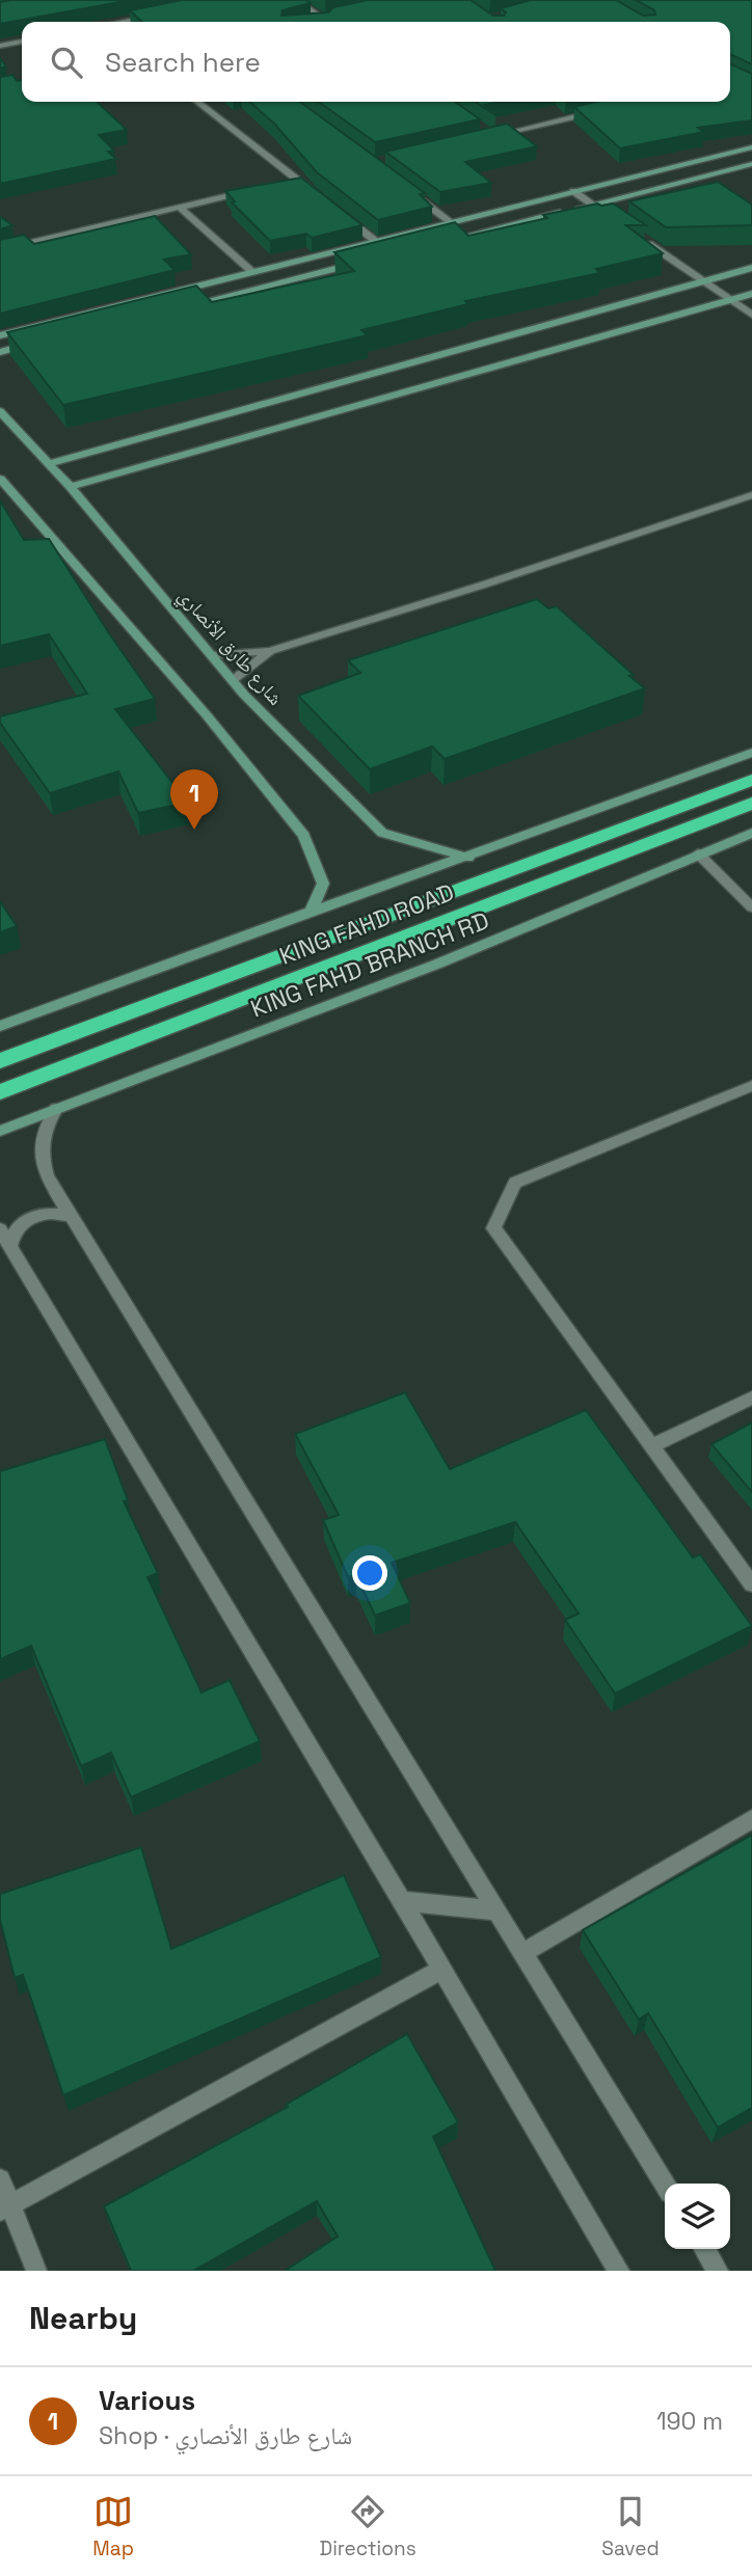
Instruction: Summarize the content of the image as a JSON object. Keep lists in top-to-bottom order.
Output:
{
  "streets": {
    "highway": ["KING FAHD ROAD"],
    "street": ["شارع طارق الأنصاري", "KING FAHD BRANCH RD"]
  },
  "page": {
    "search": "Search here",
    "pins": "1",
    "heading": "Nearby",
    "list": [
      {
        "mark": "1",
        "name": "Various",
        "note": "Shop · شارع طارق الأنصاري",
        "value": "190 m"
      }
    ],
    "nav": ["Map", "Directions", "Saved"]
  }
}
